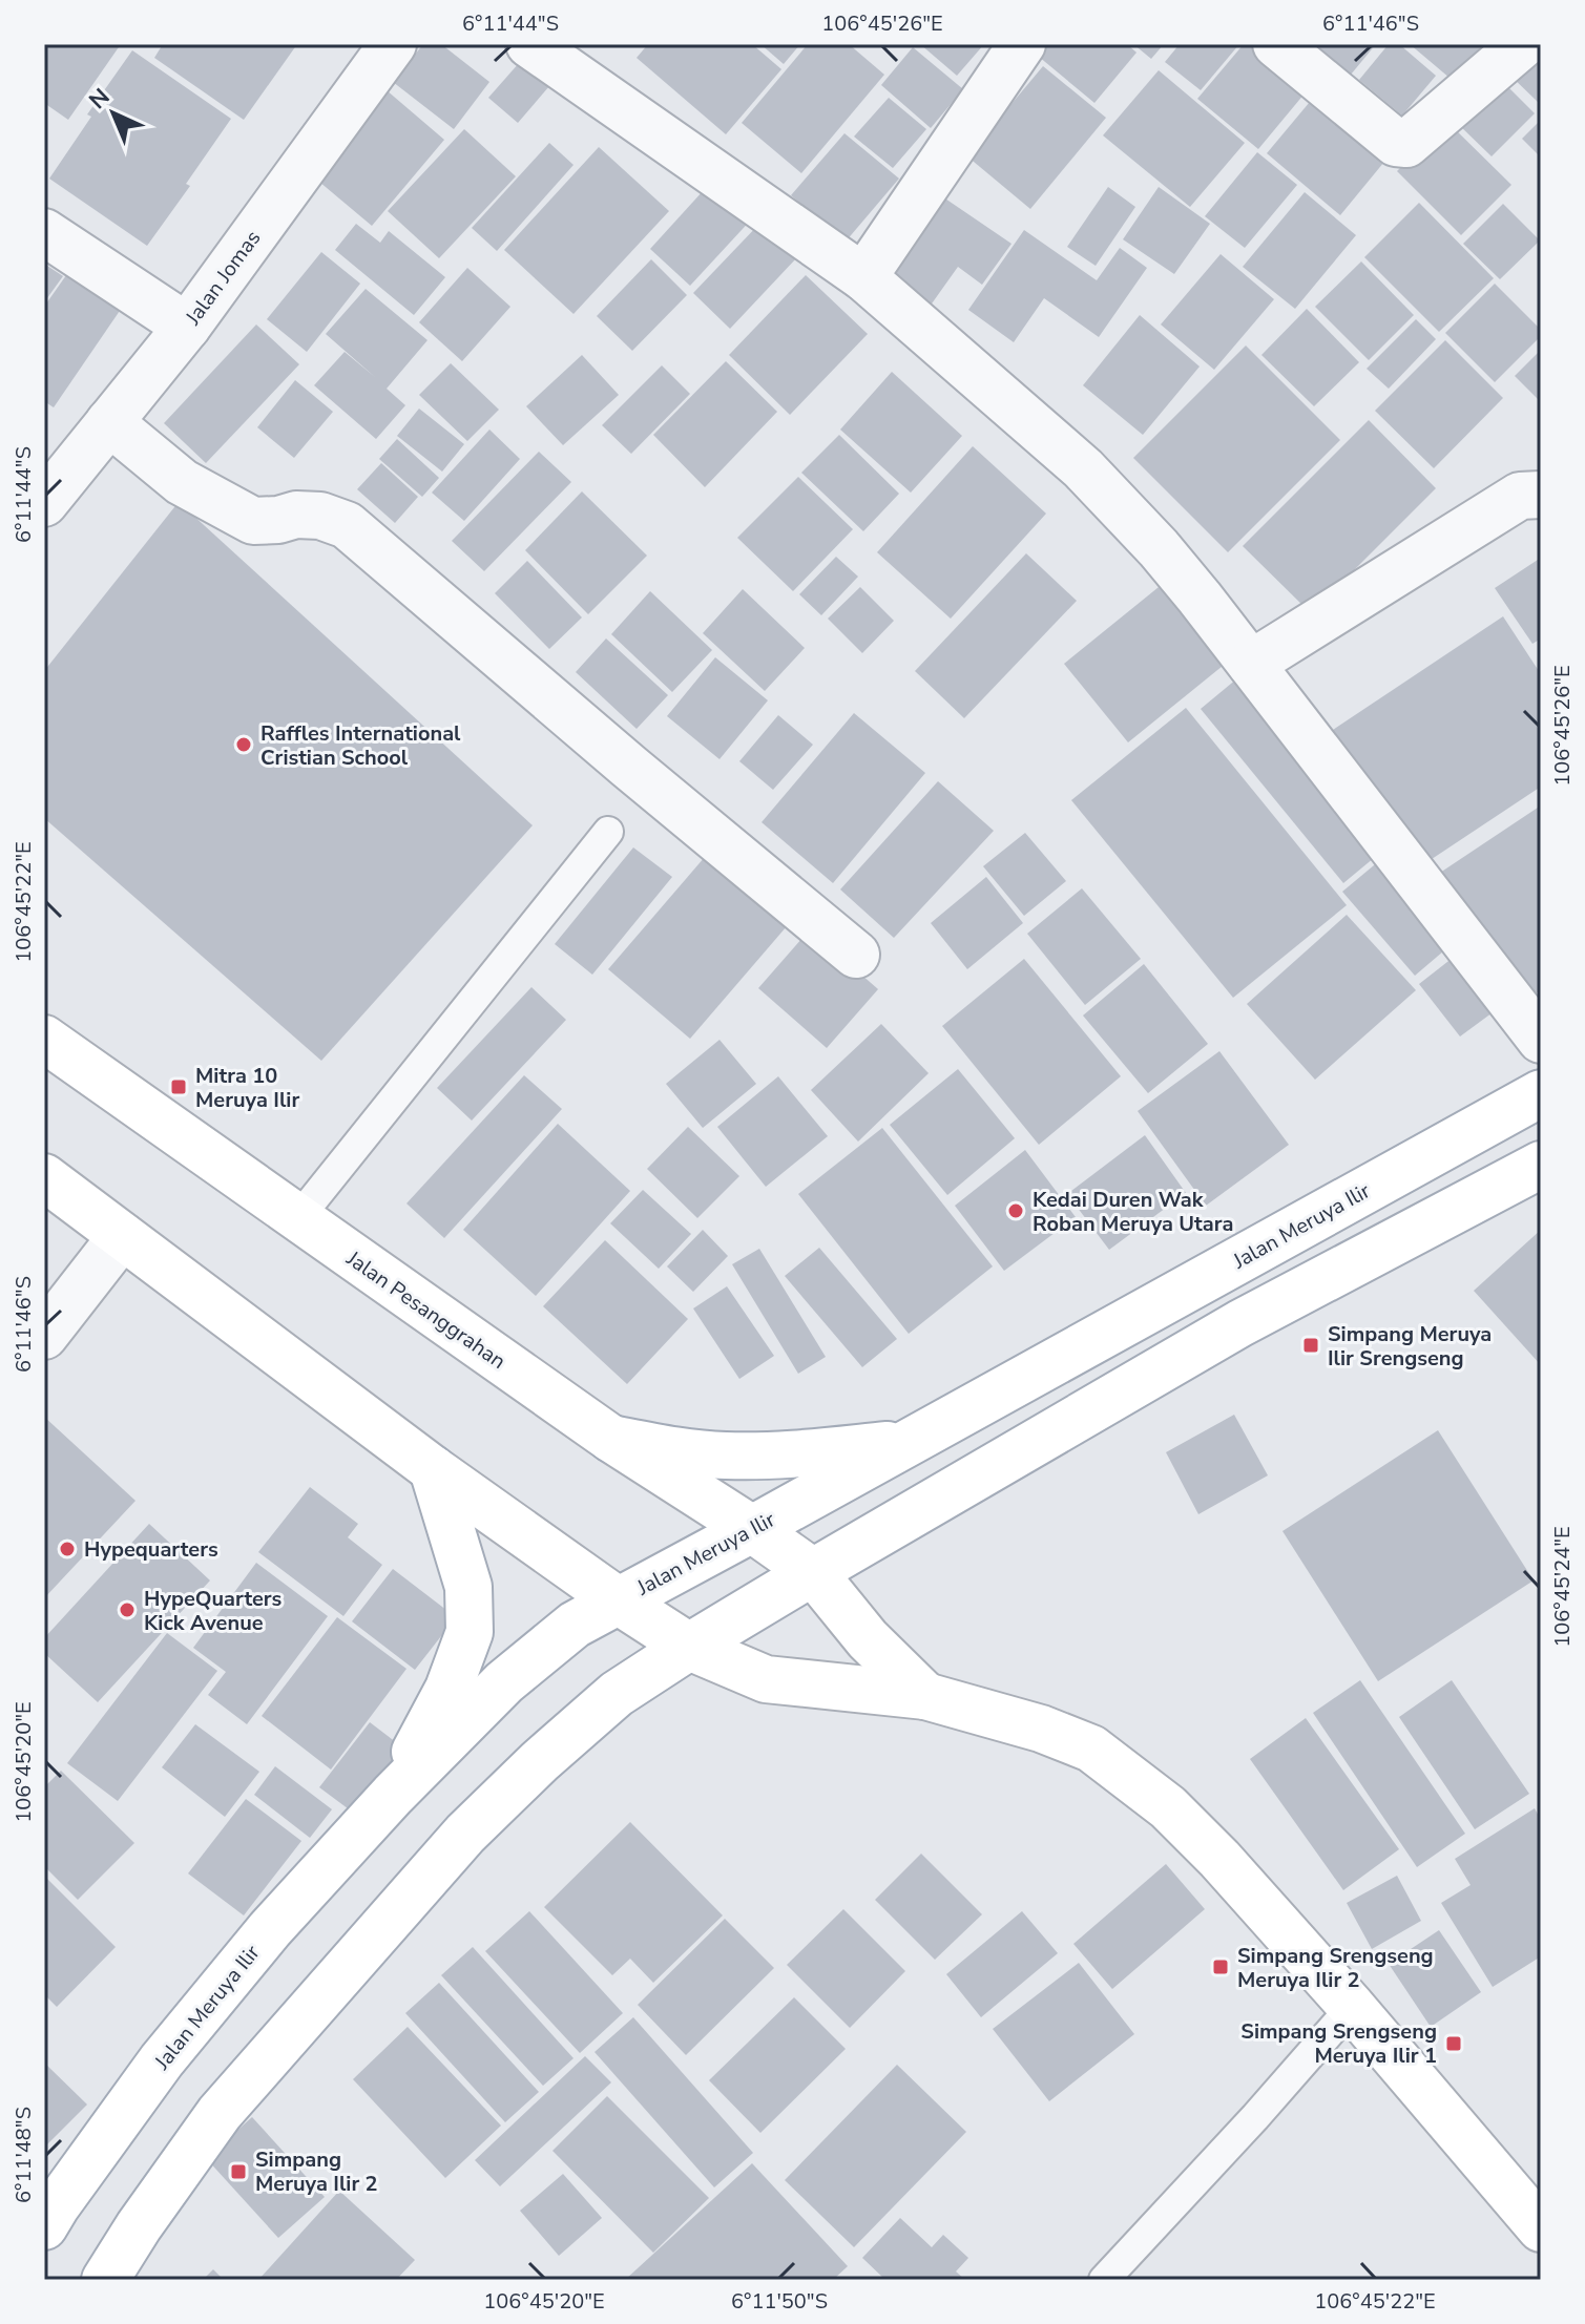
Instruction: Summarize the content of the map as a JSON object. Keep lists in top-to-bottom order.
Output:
{
  "streets": {
    "main road": ["Jalan Meruya Ilir", "Jalan Pesanggrahan"],
    "street": ["Jalan Jomas"]
  },
  "crossings": [
    ["Jalan Meruya Ilir", "Jalan Pesanggrahan"]
  ],
  "places": {
    "other": [
      "Raffles International Cristian School",
      "Kedai Duren Wak Roban Meruya Utara",
      "Hypequarters",
      "HypeQuarters Kick Avenue"
    ],
    "transit": [
      "Mitra 10 Meruya Ilir",
      "Simpang Meruya Ilir Srengseng",
      "Simpang Srengseng Meruya Ilir 2",
      "Simpang Srengseng Meruya Ilir 1",
      "Simpang Meruya Ilir 2"
    ]
  },
  "north": "top left",
  "coordinates": [
    "6°11'44\"S",
    "106°45'26\"E",
    "6°11'46\"S",
    "106°45'22\"E",
    "106°45'24\"E",
    "106°45'20\"E",
    "6°11'48\"S",
    "6°11'50\"S"
  ]
}
